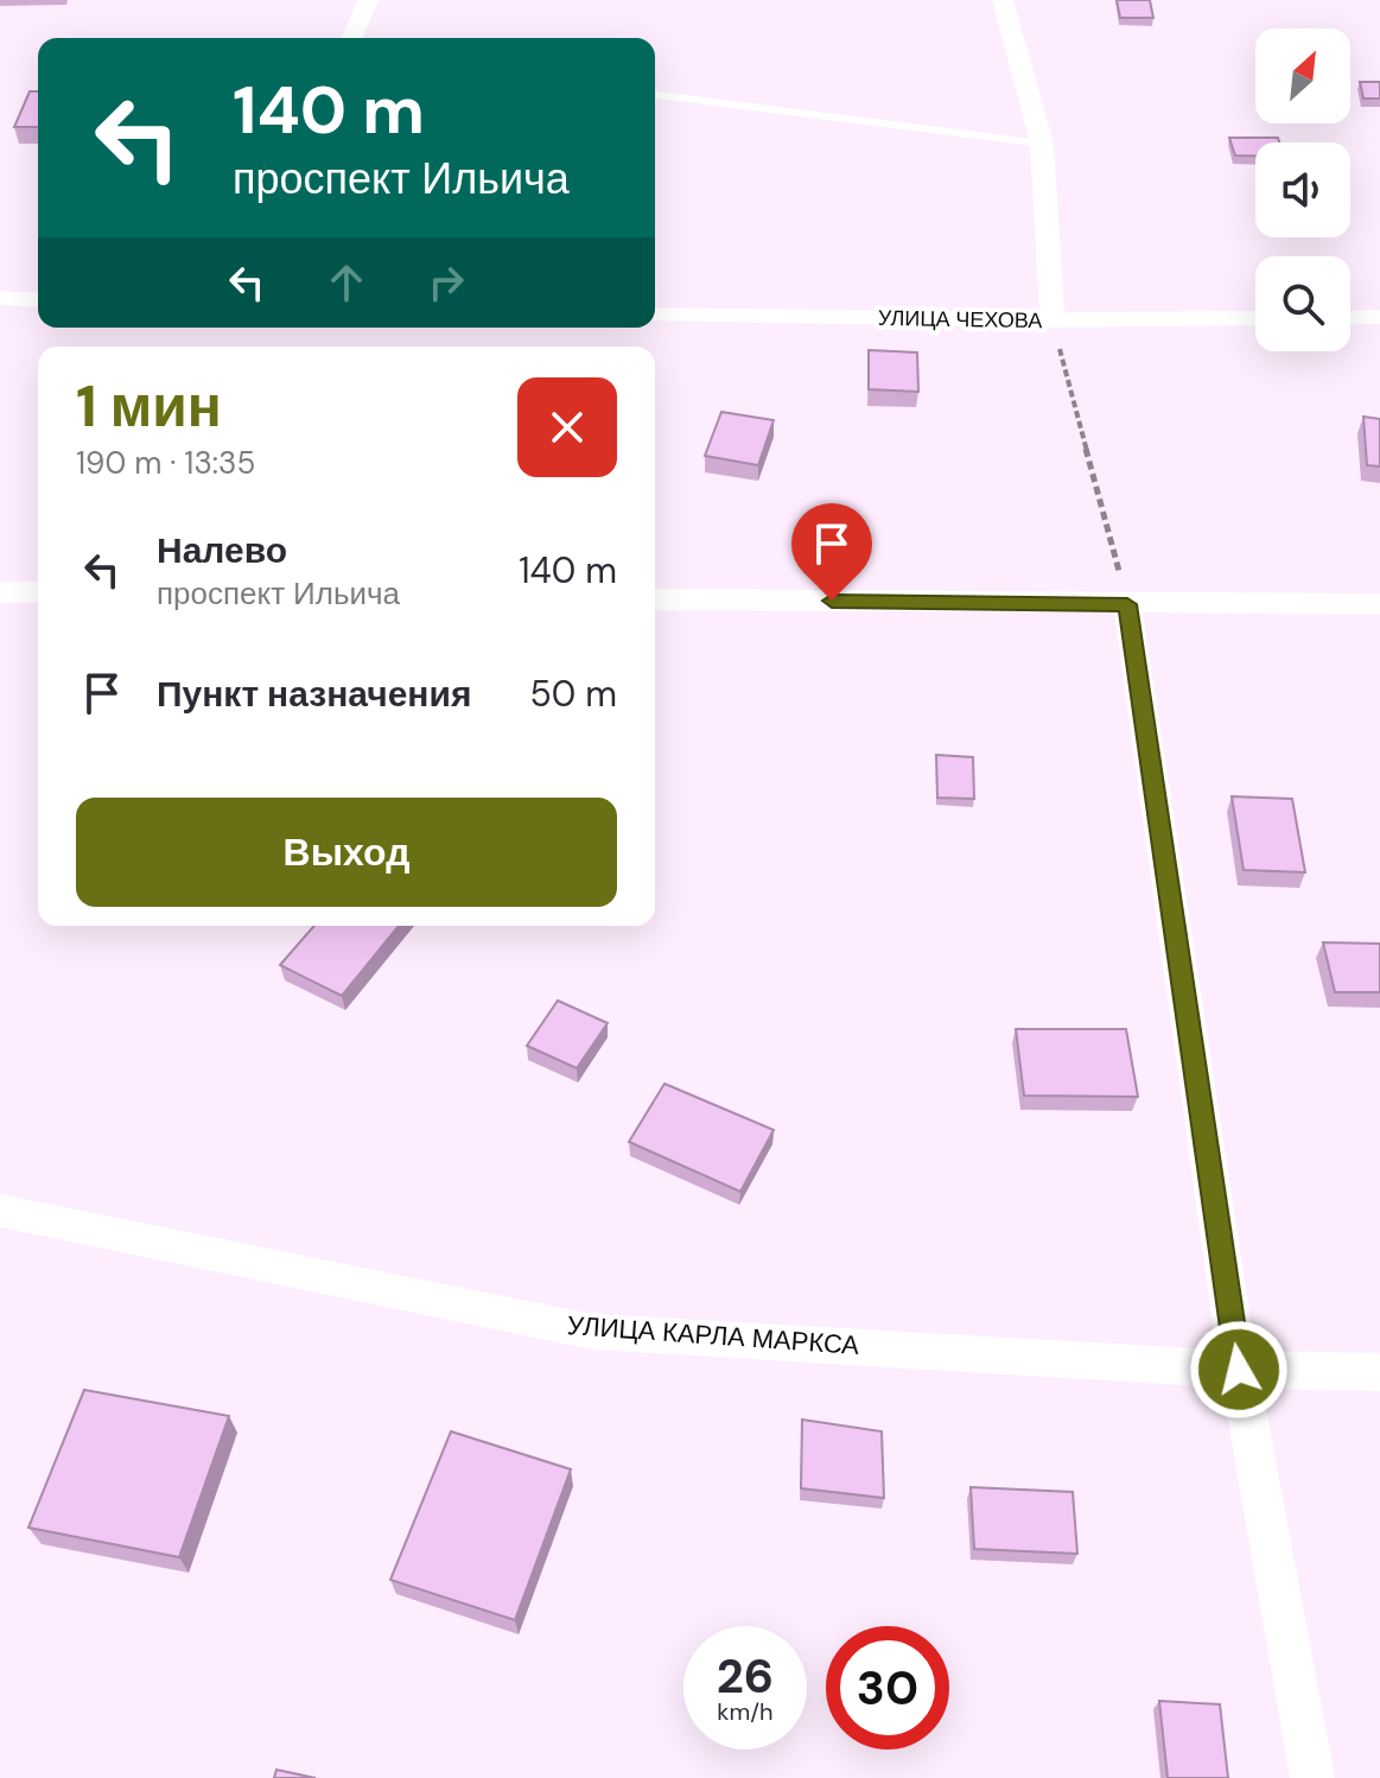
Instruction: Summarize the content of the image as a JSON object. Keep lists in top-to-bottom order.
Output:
{
  "streets": {
    "street": ["УЛИЦА ЧЕХОВА", "УЛИЦА КАРЛА МАРКСА"]
  },
  "north": "top right",
  "page": {
    "turn": ["140 m", "проспект Ильича"],
    "heading": ["1 мин", "190 m · 13:35"],
    "list": [
      {
        "name": "Налево",
        "note": "проспект Ильича",
        "value": "140 m"
      },
      {
        "name": "Пункт назначения",
        "value": "50 m"
      }
    ],
    "buttons": "Выход",
    "speed": "26 km/h",
    "limit": "30"
  }
}
